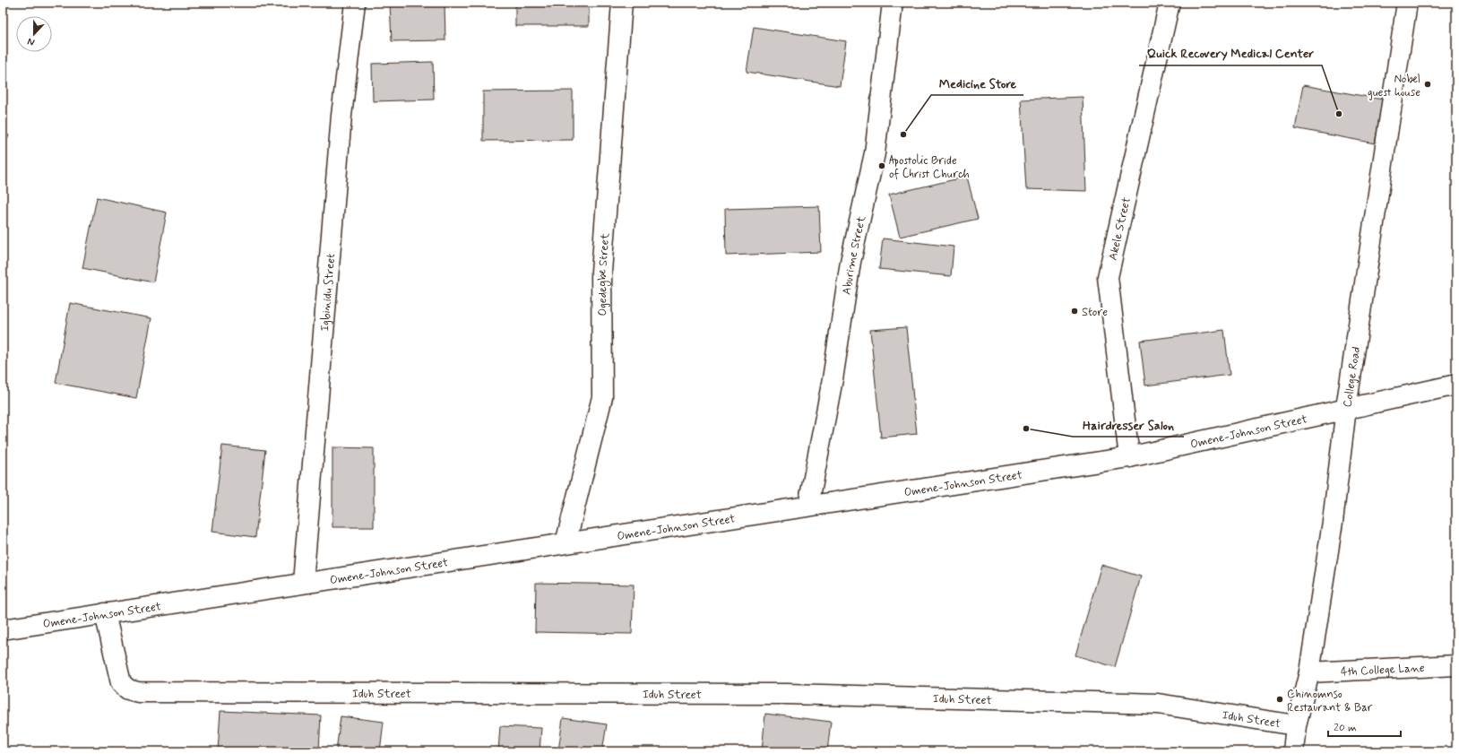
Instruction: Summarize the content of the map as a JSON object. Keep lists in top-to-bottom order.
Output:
{
  "streets": {
    "street": [
      "Akele Street",
      "Aburime Street",
      "Ogedegbe Street",
      "Igbinidu Street",
      "College Road",
      "Omene-Johnson Street",
      "4th College Lane",
      "Iduh Street"
    ]
  },
  "crossings": [
    ["Akele Street", "Omene-Johnson Street"],
    ["Aburime Street", "Omene-Johnson Street"],
    ["Ogedegbe Street", "Omene-Johnson Street"],
    ["Igbinidu Street", "Omene-Johnson Street"],
    ["College Road", "Omene-Johnson Street"],
    ["College Road", "4th College Lane"],
    ["College Road", "Iduh Street"],
    ["Omene-Johnson Street", "Iduh Street"]
  ],
  "places": [
    "Nobel guest house",
    "Quick Recovery Medical Center",
    "Medicine Store",
    "Apostolic Bride of Christ Church",
    "Store",
    "Hairdresser Salon",
    "Chinomnso Restaurant & Bar"
  ],
  "scale_bar": "20 m",
  "north": "bottom"
}
